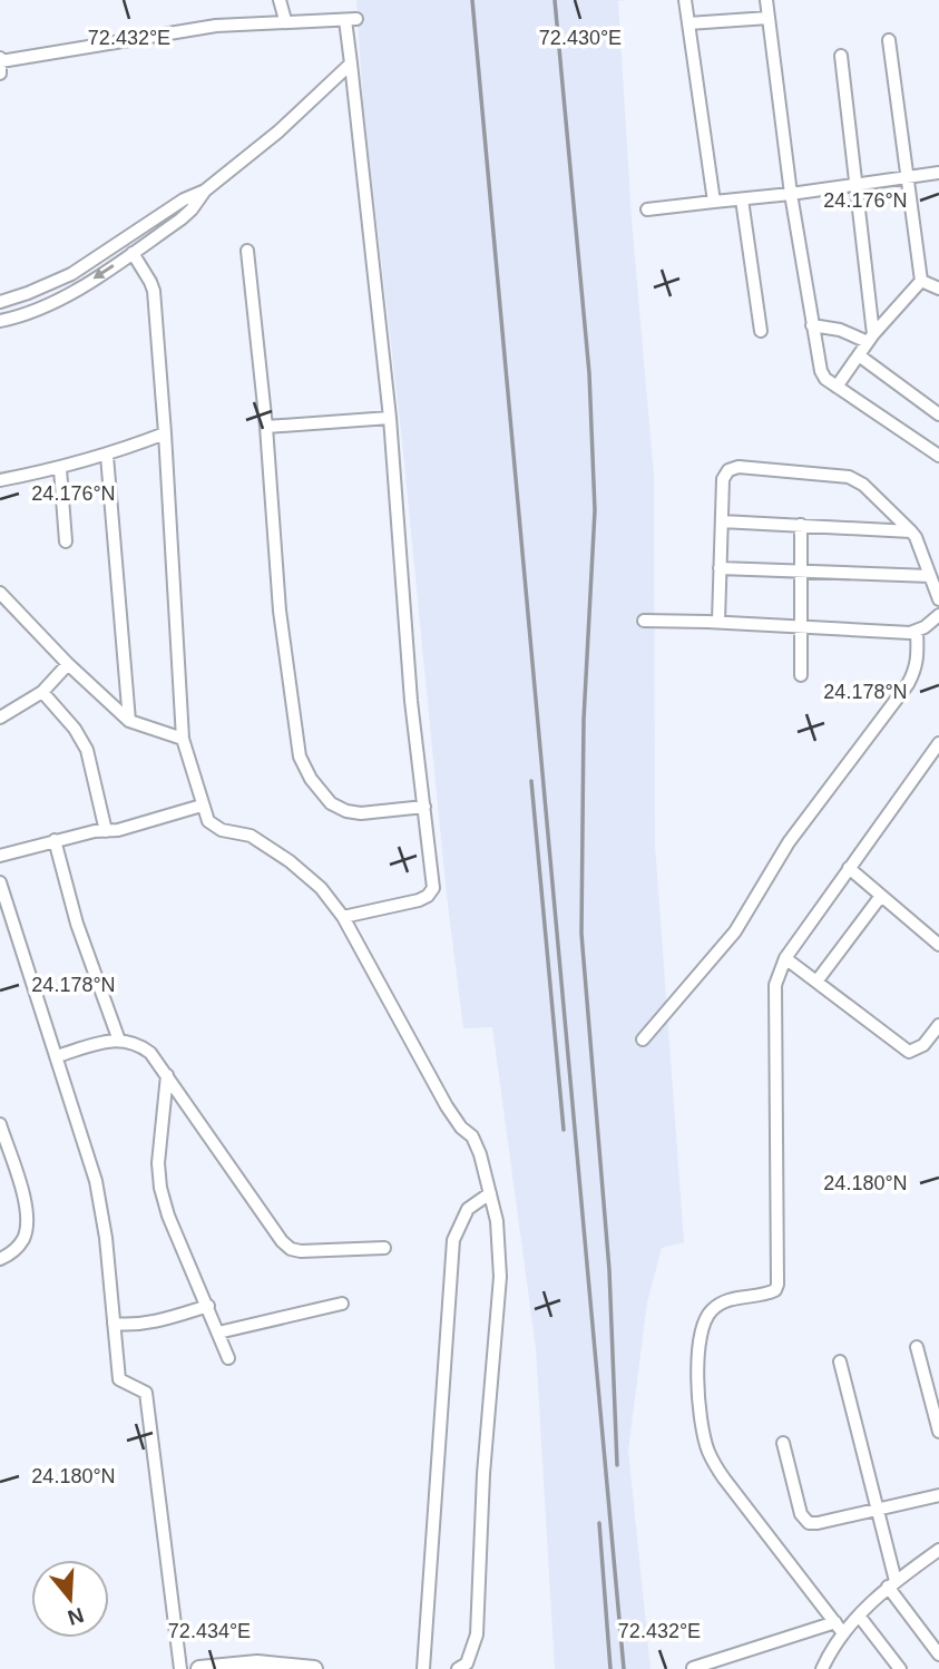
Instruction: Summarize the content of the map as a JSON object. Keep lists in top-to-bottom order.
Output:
{
  "north": "bottom",
  "coordinates": [
    "72.432°E",
    "72.430°E",
    "24.176°N",
    "24.178°N",
    "24.180°N",
    "72.434°E"
  ]
}
